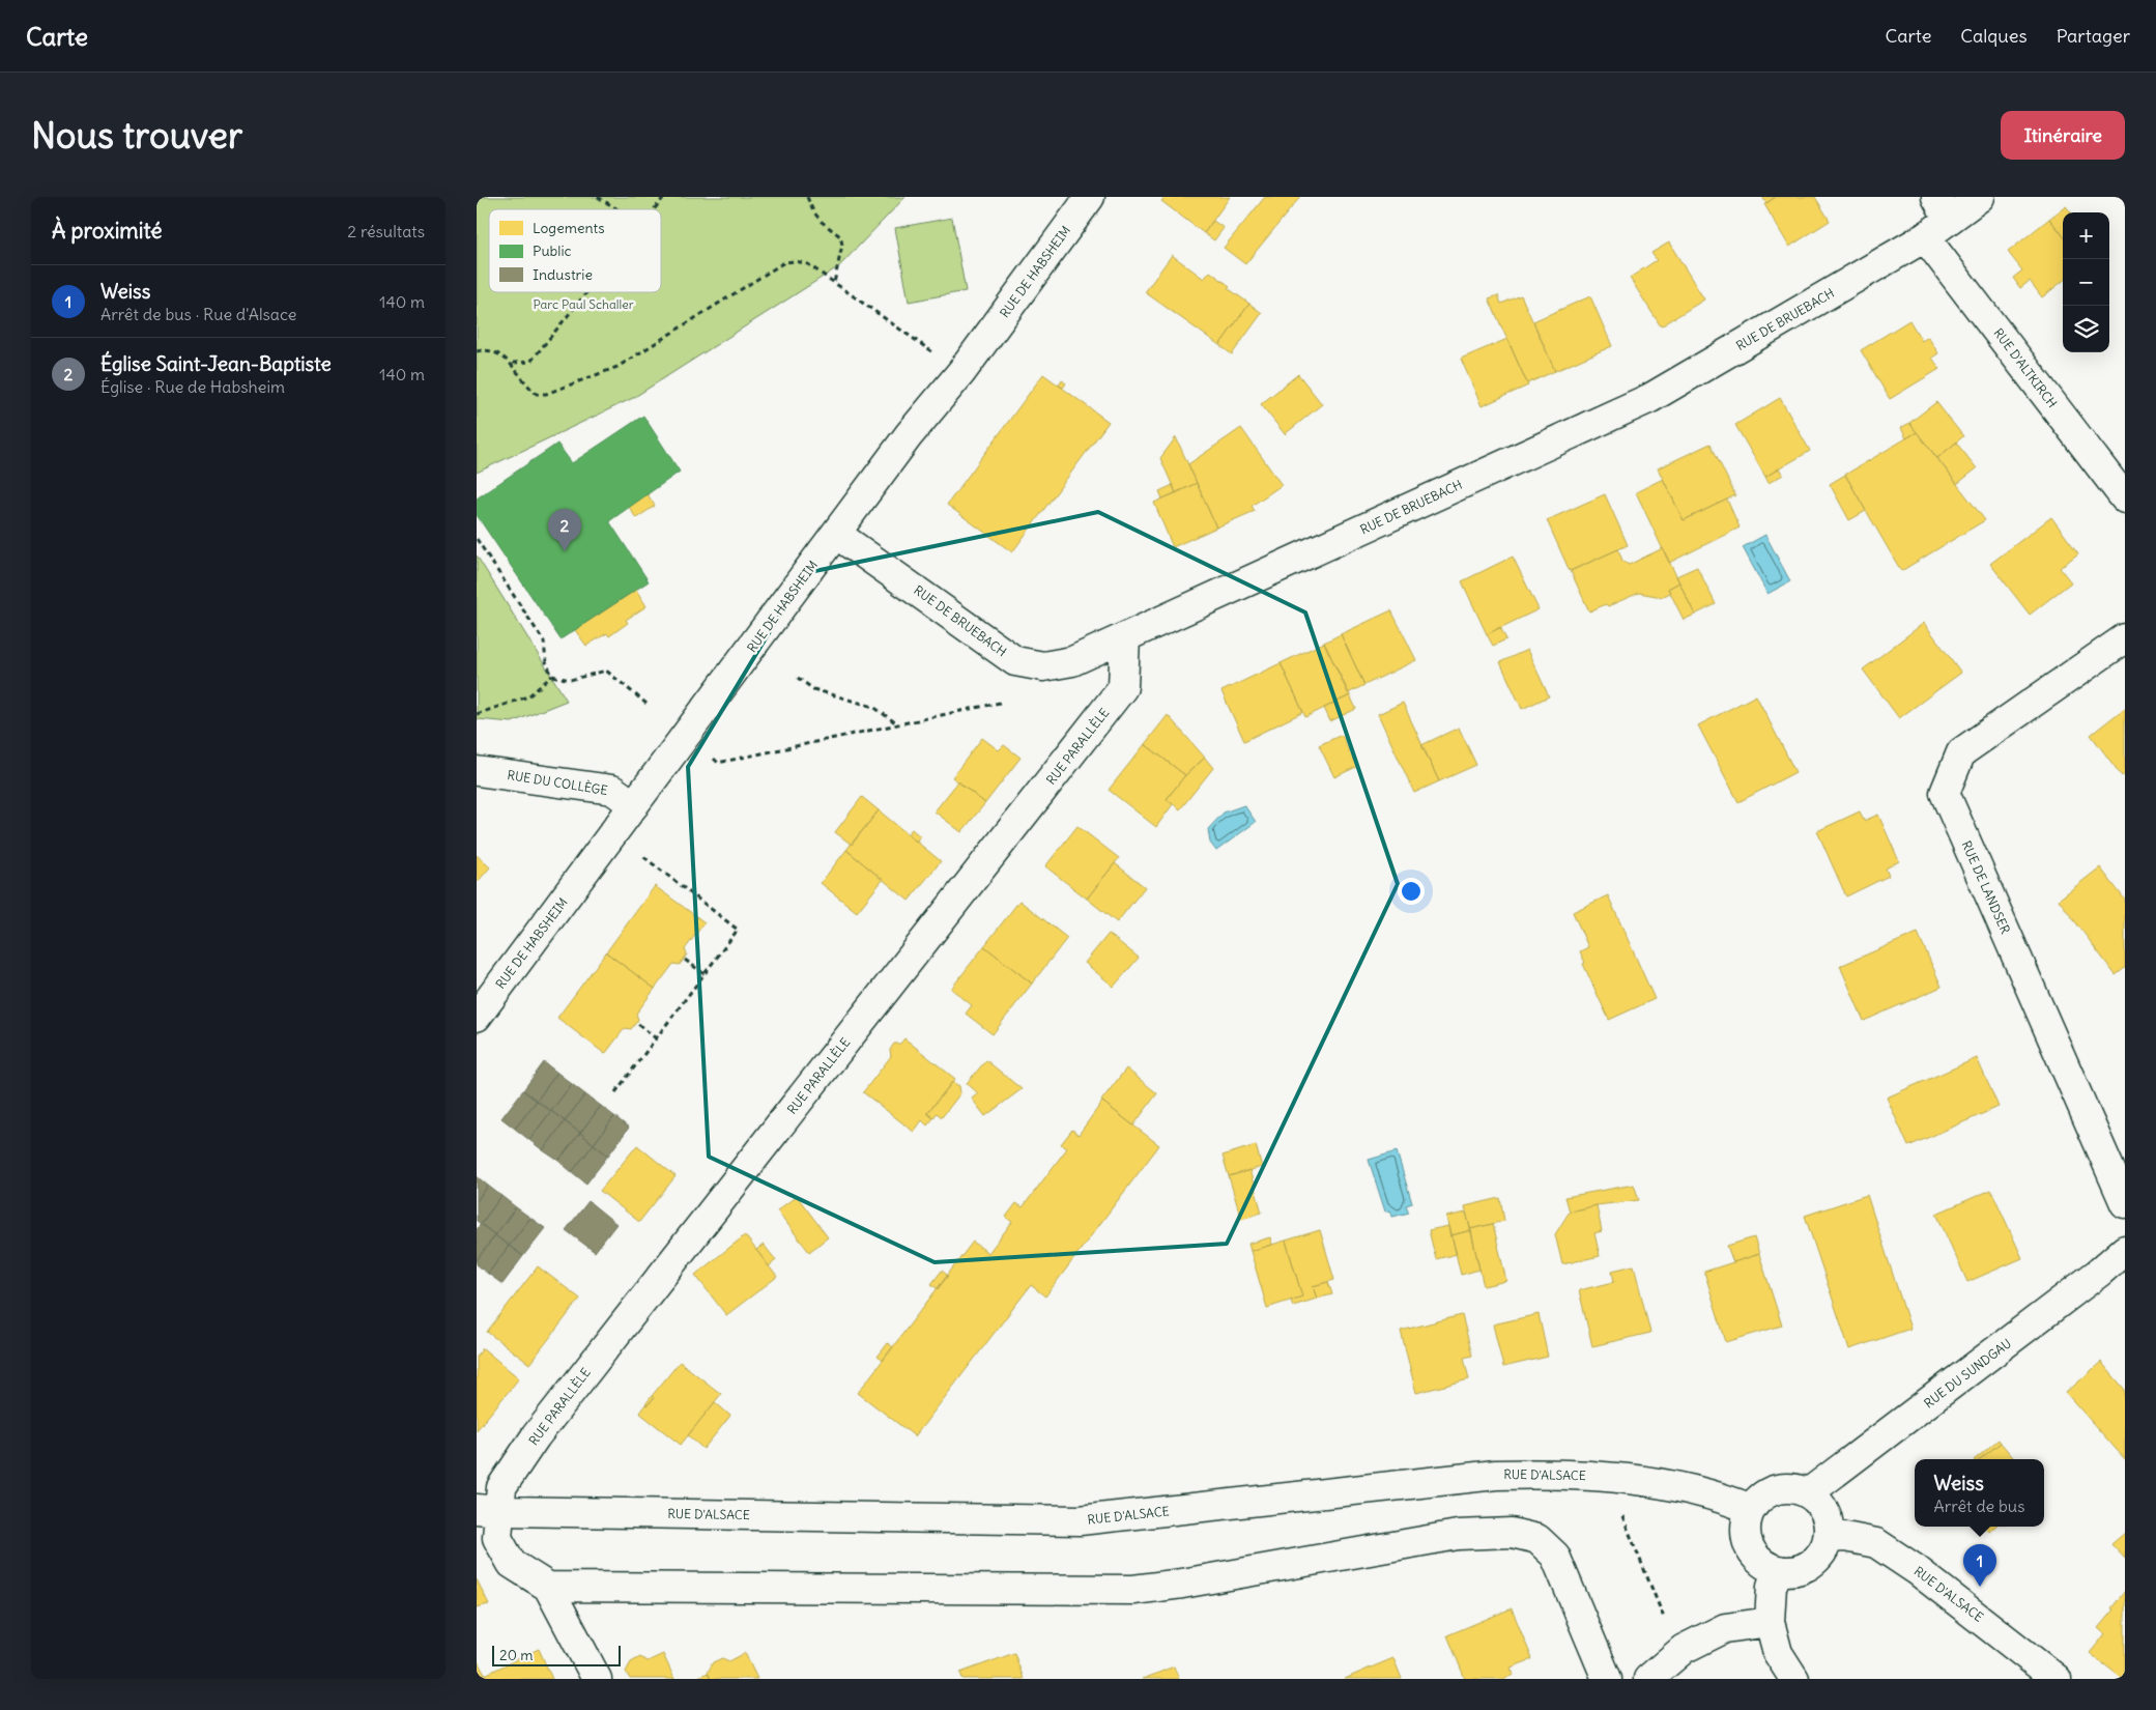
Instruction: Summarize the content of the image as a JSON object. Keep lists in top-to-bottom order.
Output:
{
  "streets": {
    "street": [
      "RUE DE HABSHEIM",
      "RUE DE BRUEBACH",
      "RUE D'ALTKIRCH",
      "RUE PARALLÈLE",
      "RUE DU COLLÈGE",
      "RUE DE LANDSER",
      "RUE DU SUNDGAU",
      "RUE D'ALSACE"
    ]
  },
  "crossings": [
    ["RUE DE HABSHEIM", "RUE DE BRUEBACH"],
    ["RUE DE HABSHEIM", "RUE DU COLLÈGE"],
    ["RUE DE BRUEBACH", "RUE D'ALTKIRCH"],
    ["RUE DE BRUEBACH", "RUE PARALLÈLE"],
    ["RUE PARALLÈLE", "RUE D'ALSACE"],
    ["RUE DU SUNDGAU", "RUE D'ALSACE"]
  ],
  "parks": ["Parc Paul Schaller"],
  "legend": ["Logements", "Public", "Industrie"],
  "scale_bar": "20 m",
  "page": {
    "header": "Carte",
    "nav": ["Carte", "Calques", "Partager"],
    "buttons": "Itinéraire",
    "title": "Nous trouver",
    "heading": ["À proximité", "2 résultats"],
    "map_buttons": ["+", "−"],
    "list": [
      {
        "mark": "1",
        "name": "Weiss",
        "note": "Arrêt de bus · Rue d'Alsace",
        "value": "140 m"
      },
      {
        "mark": "2",
        "name": "Église Saint-Jean-Baptiste",
        "note": "Église · Rue de Habsheim",
        "value": "140 m"
      }
    ],
    "pins": ["2", "1"],
    "popup": ["Weiss", "Arrêt de bus"],
    "scale": "20 m"
  }
}
